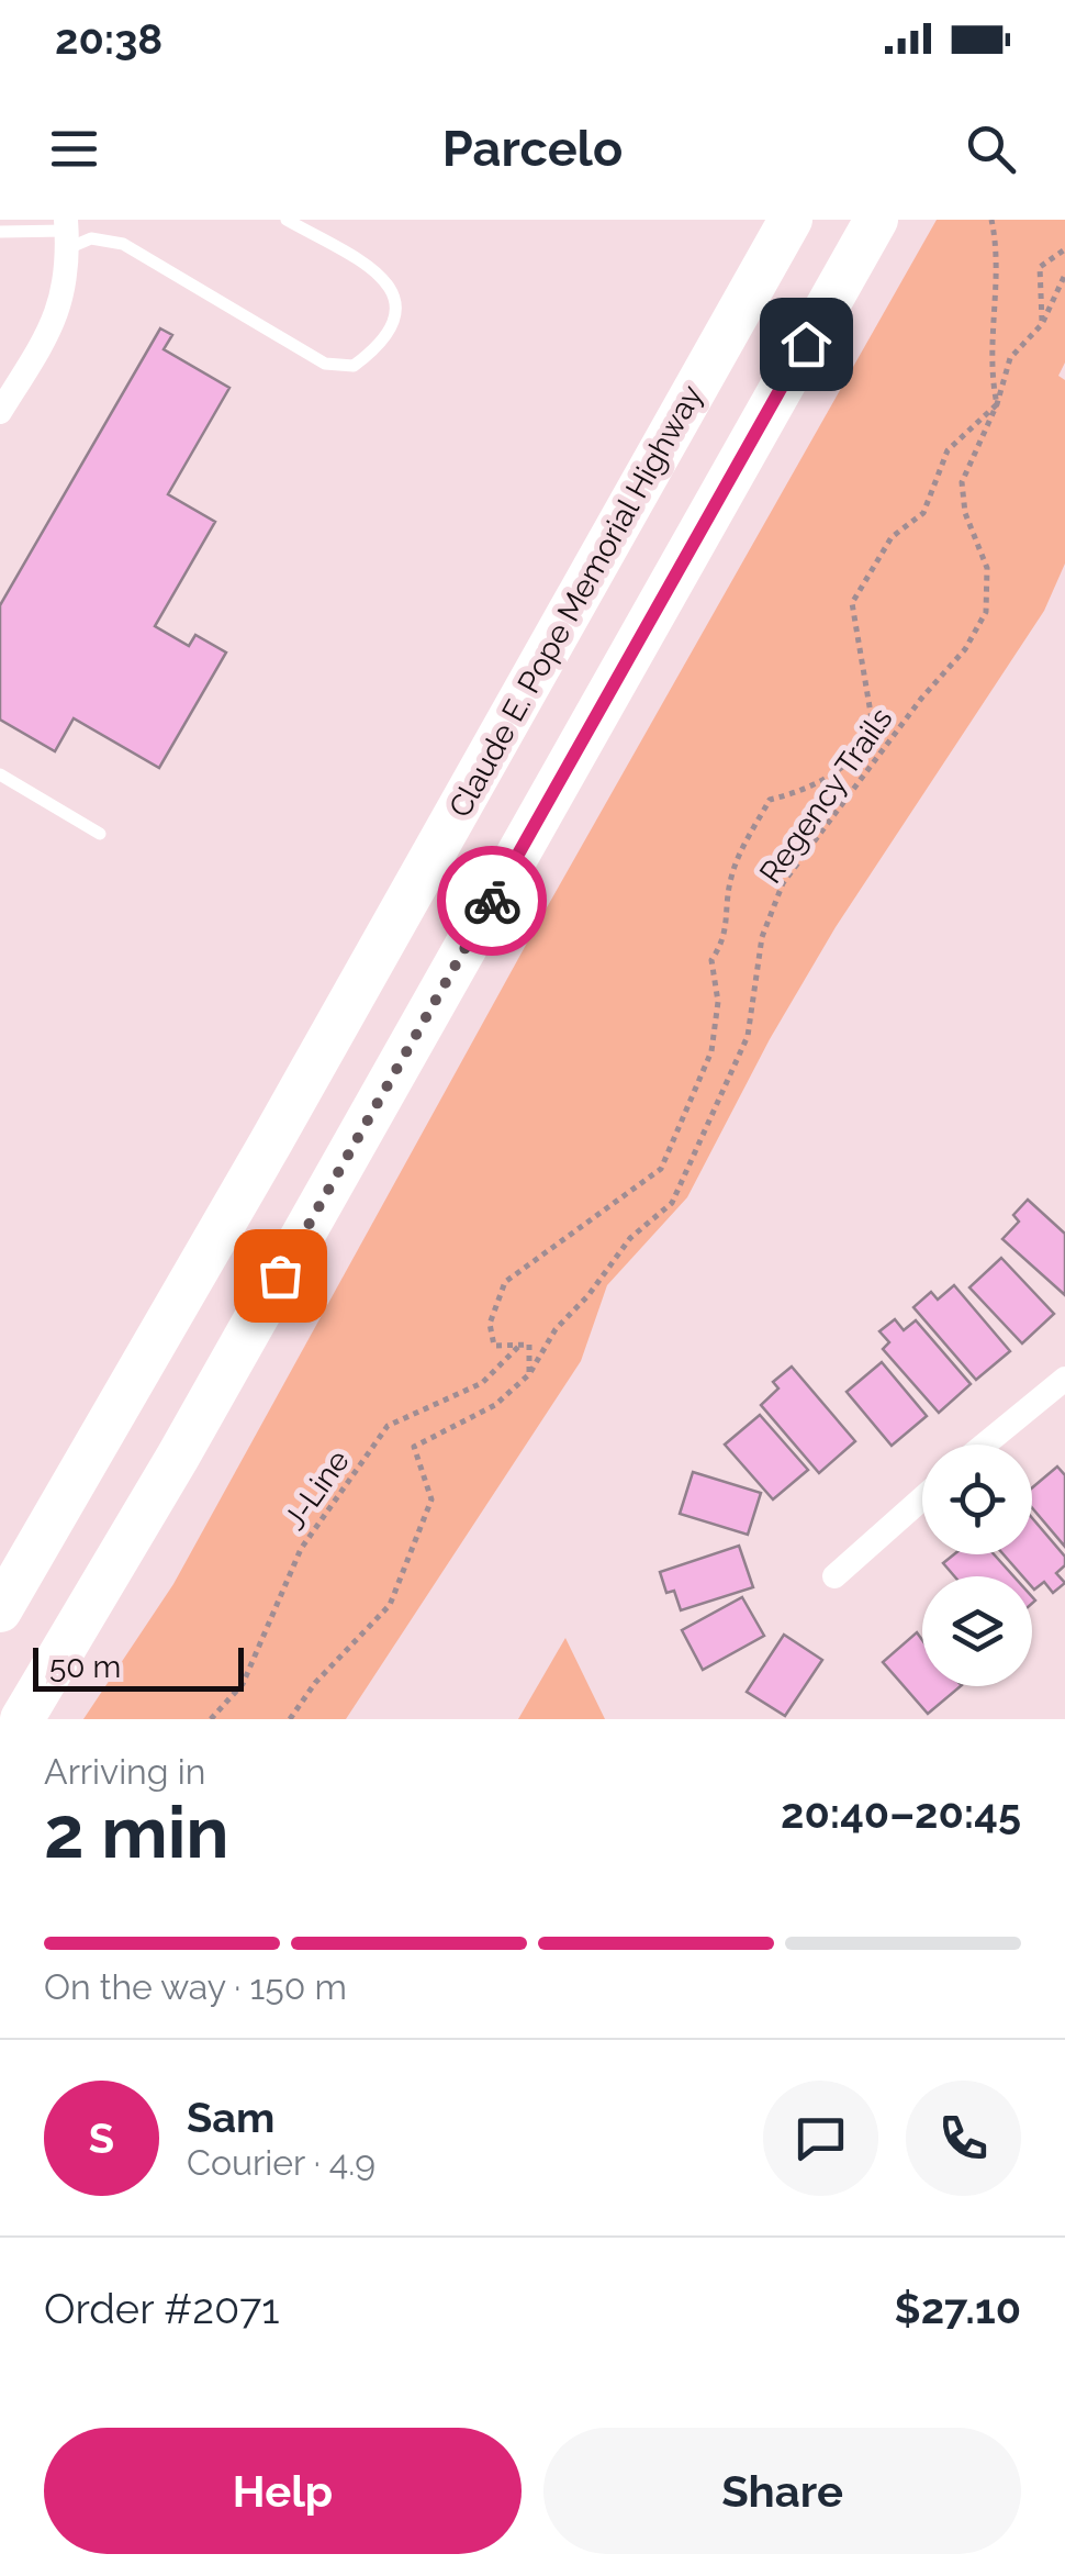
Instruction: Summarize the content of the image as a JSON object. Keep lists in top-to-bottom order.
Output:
{
  "streets": {
    "highway": ["Claude E. Pope Memorial Highway"],
    "path": ["Regency Trails", "J-Line"]
  },
  "crossings": [
    ["Regency Trails", "J-Line"]
  ],
  "scale_bar": "50 m",
  "page": {
    "status": "20:38",
    "header": "Parcelo",
    "scale": "50 m",
    "heading": ["2 min", "Arriving in", "20:40–20:45"],
    "panel": [
      "Sam",
      "Courier · 4.9",
      "Order #2071",
      "$27.10"
    ],
    "bar": "On the way · 150 m",
    "round": "S",
    "buttons": ["Help", "Share"]
  }
}
